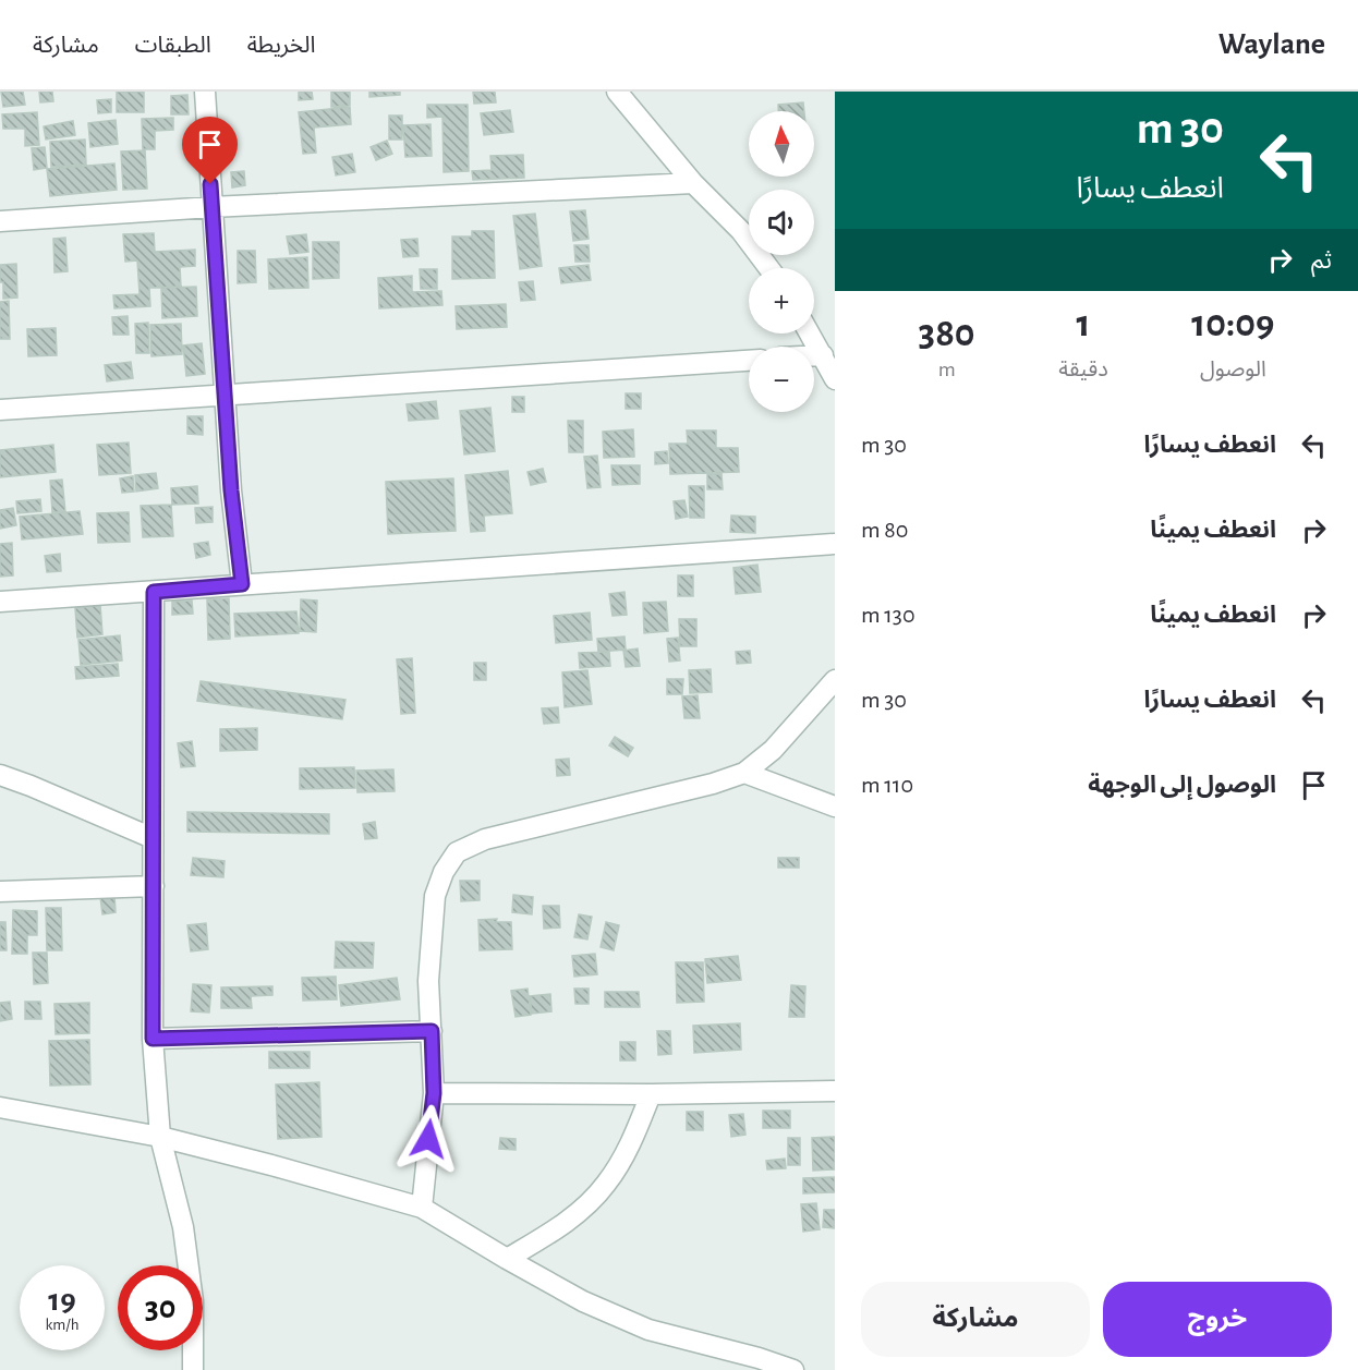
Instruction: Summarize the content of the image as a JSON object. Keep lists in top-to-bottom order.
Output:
{
  "north": "top",
  "page": {
    "header": "Waylane",
    "nav": ["الخريطة", "الطبقات", "مشاركة"],
    "turn": ["30 m", "انعطف يسارًا"],
    "map_buttons": ["+", "−"],
    "then": "ثم",
    "eta": [
      "10:09",
      "الوصول",
      "1",
      "دقيقة",
      "380",
      "m"
    ],
    "list": [
      {
        "name": "انعطف يسارًا",
        "value": "30 m"
      },
      {
        "name": "انعطف يمينًا",
        "value": "80 m"
      },
      {
        "name": "انعطف يمينًا",
        "value": "130 m"
      },
      {
        "name": "انعطف يسارًا",
        "value": "30 m"
      },
      {
        "name": "الوصول إلى الوجهة",
        "value": "110 m"
      }
    ],
    "speed": "19 km/h",
    "limit": "30",
    "buttons": ["خروج", "مشاركة"]
  }
}
